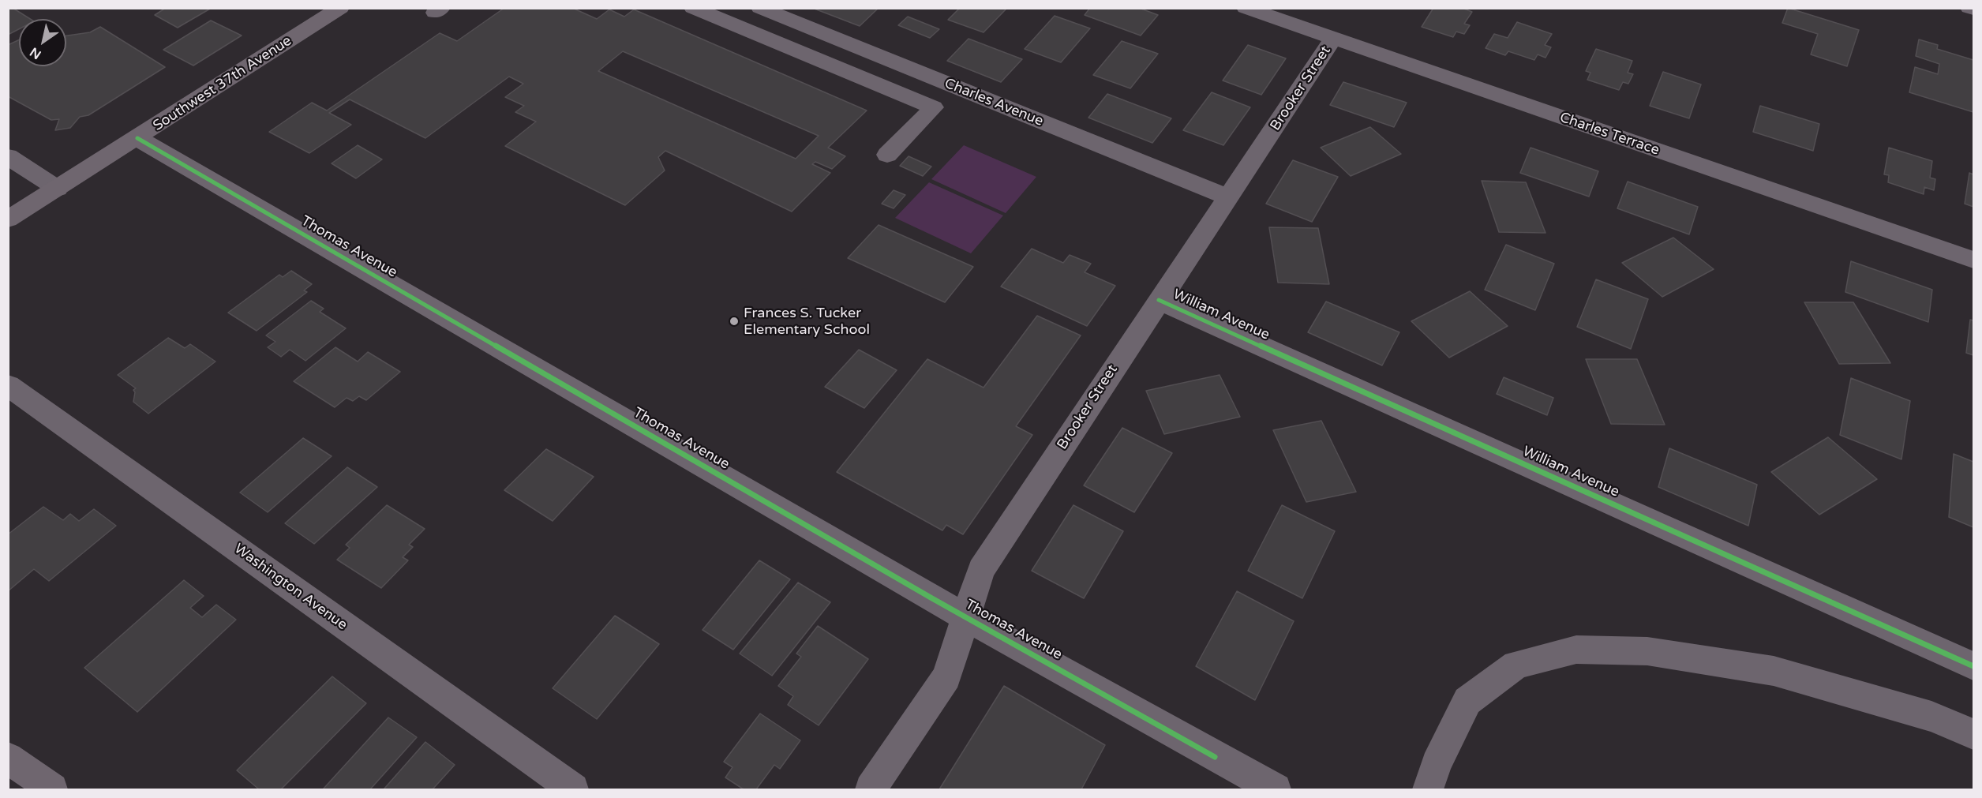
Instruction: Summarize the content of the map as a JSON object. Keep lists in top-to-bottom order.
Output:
{
  "streets": {
    "main road": ["Southwest 37th Avenue"],
    "street": [
      "Brooker Street",
      "Charles Avenue",
      "Charles Terrace",
      "Thomas Avenue",
      "William Avenue",
      "Washington Avenue"
    ]
  },
  "crossings": [
    ["Southwest 37th Avenue", "Thomas Avenue"],
    ["Brooker Street", "Charles Avenue"],
    ["Brooker Street", "Charles Terrace"],
    ["Brooker Street", "Thomas Avenue"],
    ["Brooker Street", "William Avenue"]
  ],
  "places": ["Frances S. Tucker Elementary School"],
  "north": "bottom left"
}
